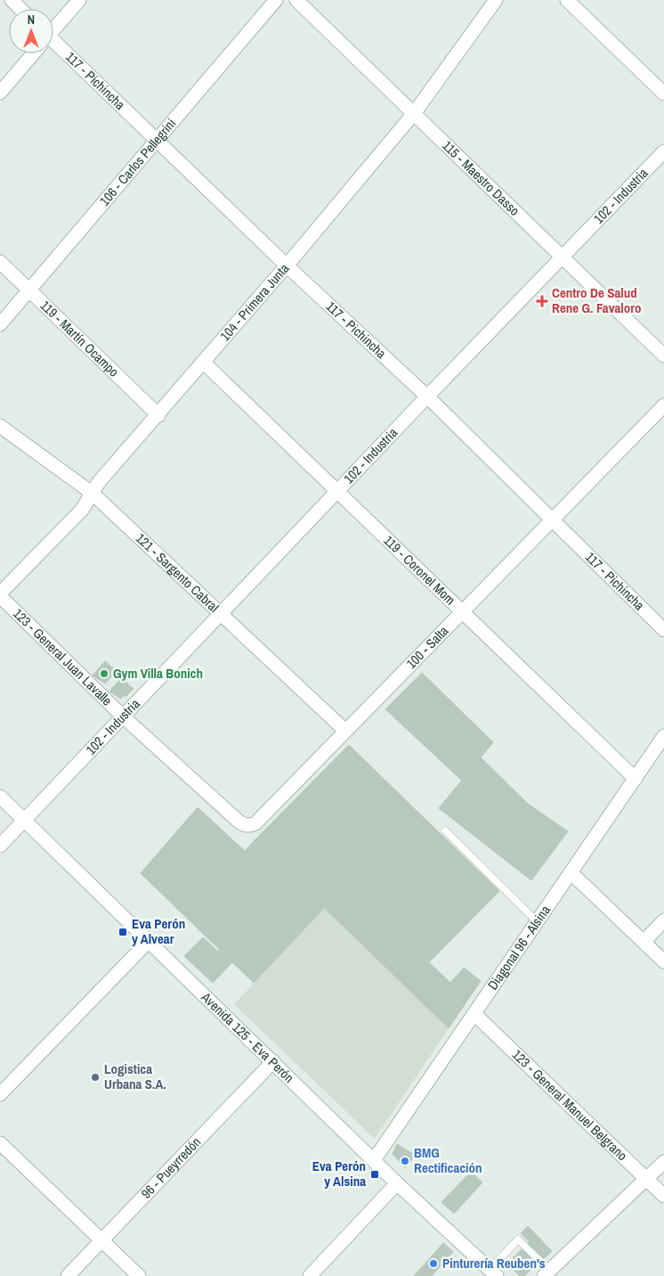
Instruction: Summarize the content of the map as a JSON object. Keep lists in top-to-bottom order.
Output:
{
  "streets": {
    "street": [
      "117 - Pichincha",
      "106 - Carlos Pellegrini",
      "115 - Maestro Dasso",
      "102 - Industria",
      "104 - Primera Junta",
      "119 - Martín Ocampo",
      "119 - Coronel Mom",
      "121 - Sargento Cabral",
      "100 - Salta",
      "123 - General Juan Lavalle",
      "Diagonal 96 - Alsina",
      "Avenida 125 - Eva Perón",
      "123 - General Manuel Belgrano",
      "96 - Pueyrredón"
    ]
  },
  "crossings": [
    ["117 - Pichincha", "106 - Carlos Pellegrini"],
    ["117 - Pichincha", "102 - Industria"],
    ["117 - Pichincha", "104 - Primera Junta"],
    ["117 - Pichincha", "100 - Salta"],
    ["106 - Carlos Pellegrini", "119 - Martín Ocampo"],
    ["115 - Maestro Dasso", "102 - Industria"],
    ["115 - Maestro Dasso", "104 - Primera Junta"],
    ["102 - Industria", "119 - Coronel Mom"],
    ["102 - Industria", "121 - Sargento Cabral"],
    ["102 - Industria", "123 - General Juan Lavalle"],
    ["102 - Industria", "Avenida 125 - Eva Perón"],
    ["104 - Primera Junta", "119 - Martín Ocampo"],
    ["104 - Primera Junta", "119 - Coronel Mom"],
    ["104 - Primera Junta", "121 - Sargento Cabral"],
    ["104 - Primera Junta", "123 - General Juan Lavalle"],
    ["119 - Coronel Mom", "100 - Salta"],
    ["119 - Coronel Mom", "Diagonal 96 - Alsina"],
    ["121 - Sargento Cabral", "100 - Salta"],
    ["100 - Salta", "123 - General Juan Lavalle"],
    ["Diagonal 96 - Alsina", "Avenida 125 - Eva Perón"],
    ["Diagonal 96 - Alsina", "123 - General Manuel Belgrano"],
    ["Avenida 125 - Eva Perón", "96 - Pueyrredón"]
  ],
  "places": {
    "health": ["Centro De Salud Rene G. Favaloro"],
    "other": [
      "Gym Villa Bonich",
      "Logistica Urbana S.A.",
      "BMG Rectificación",
      "Pinturería Reuben's"
    ],
    "transit": ["Eva Perón y Alvear", "Eva Perón y Alsina"]
  },
  "north": "top"
}
